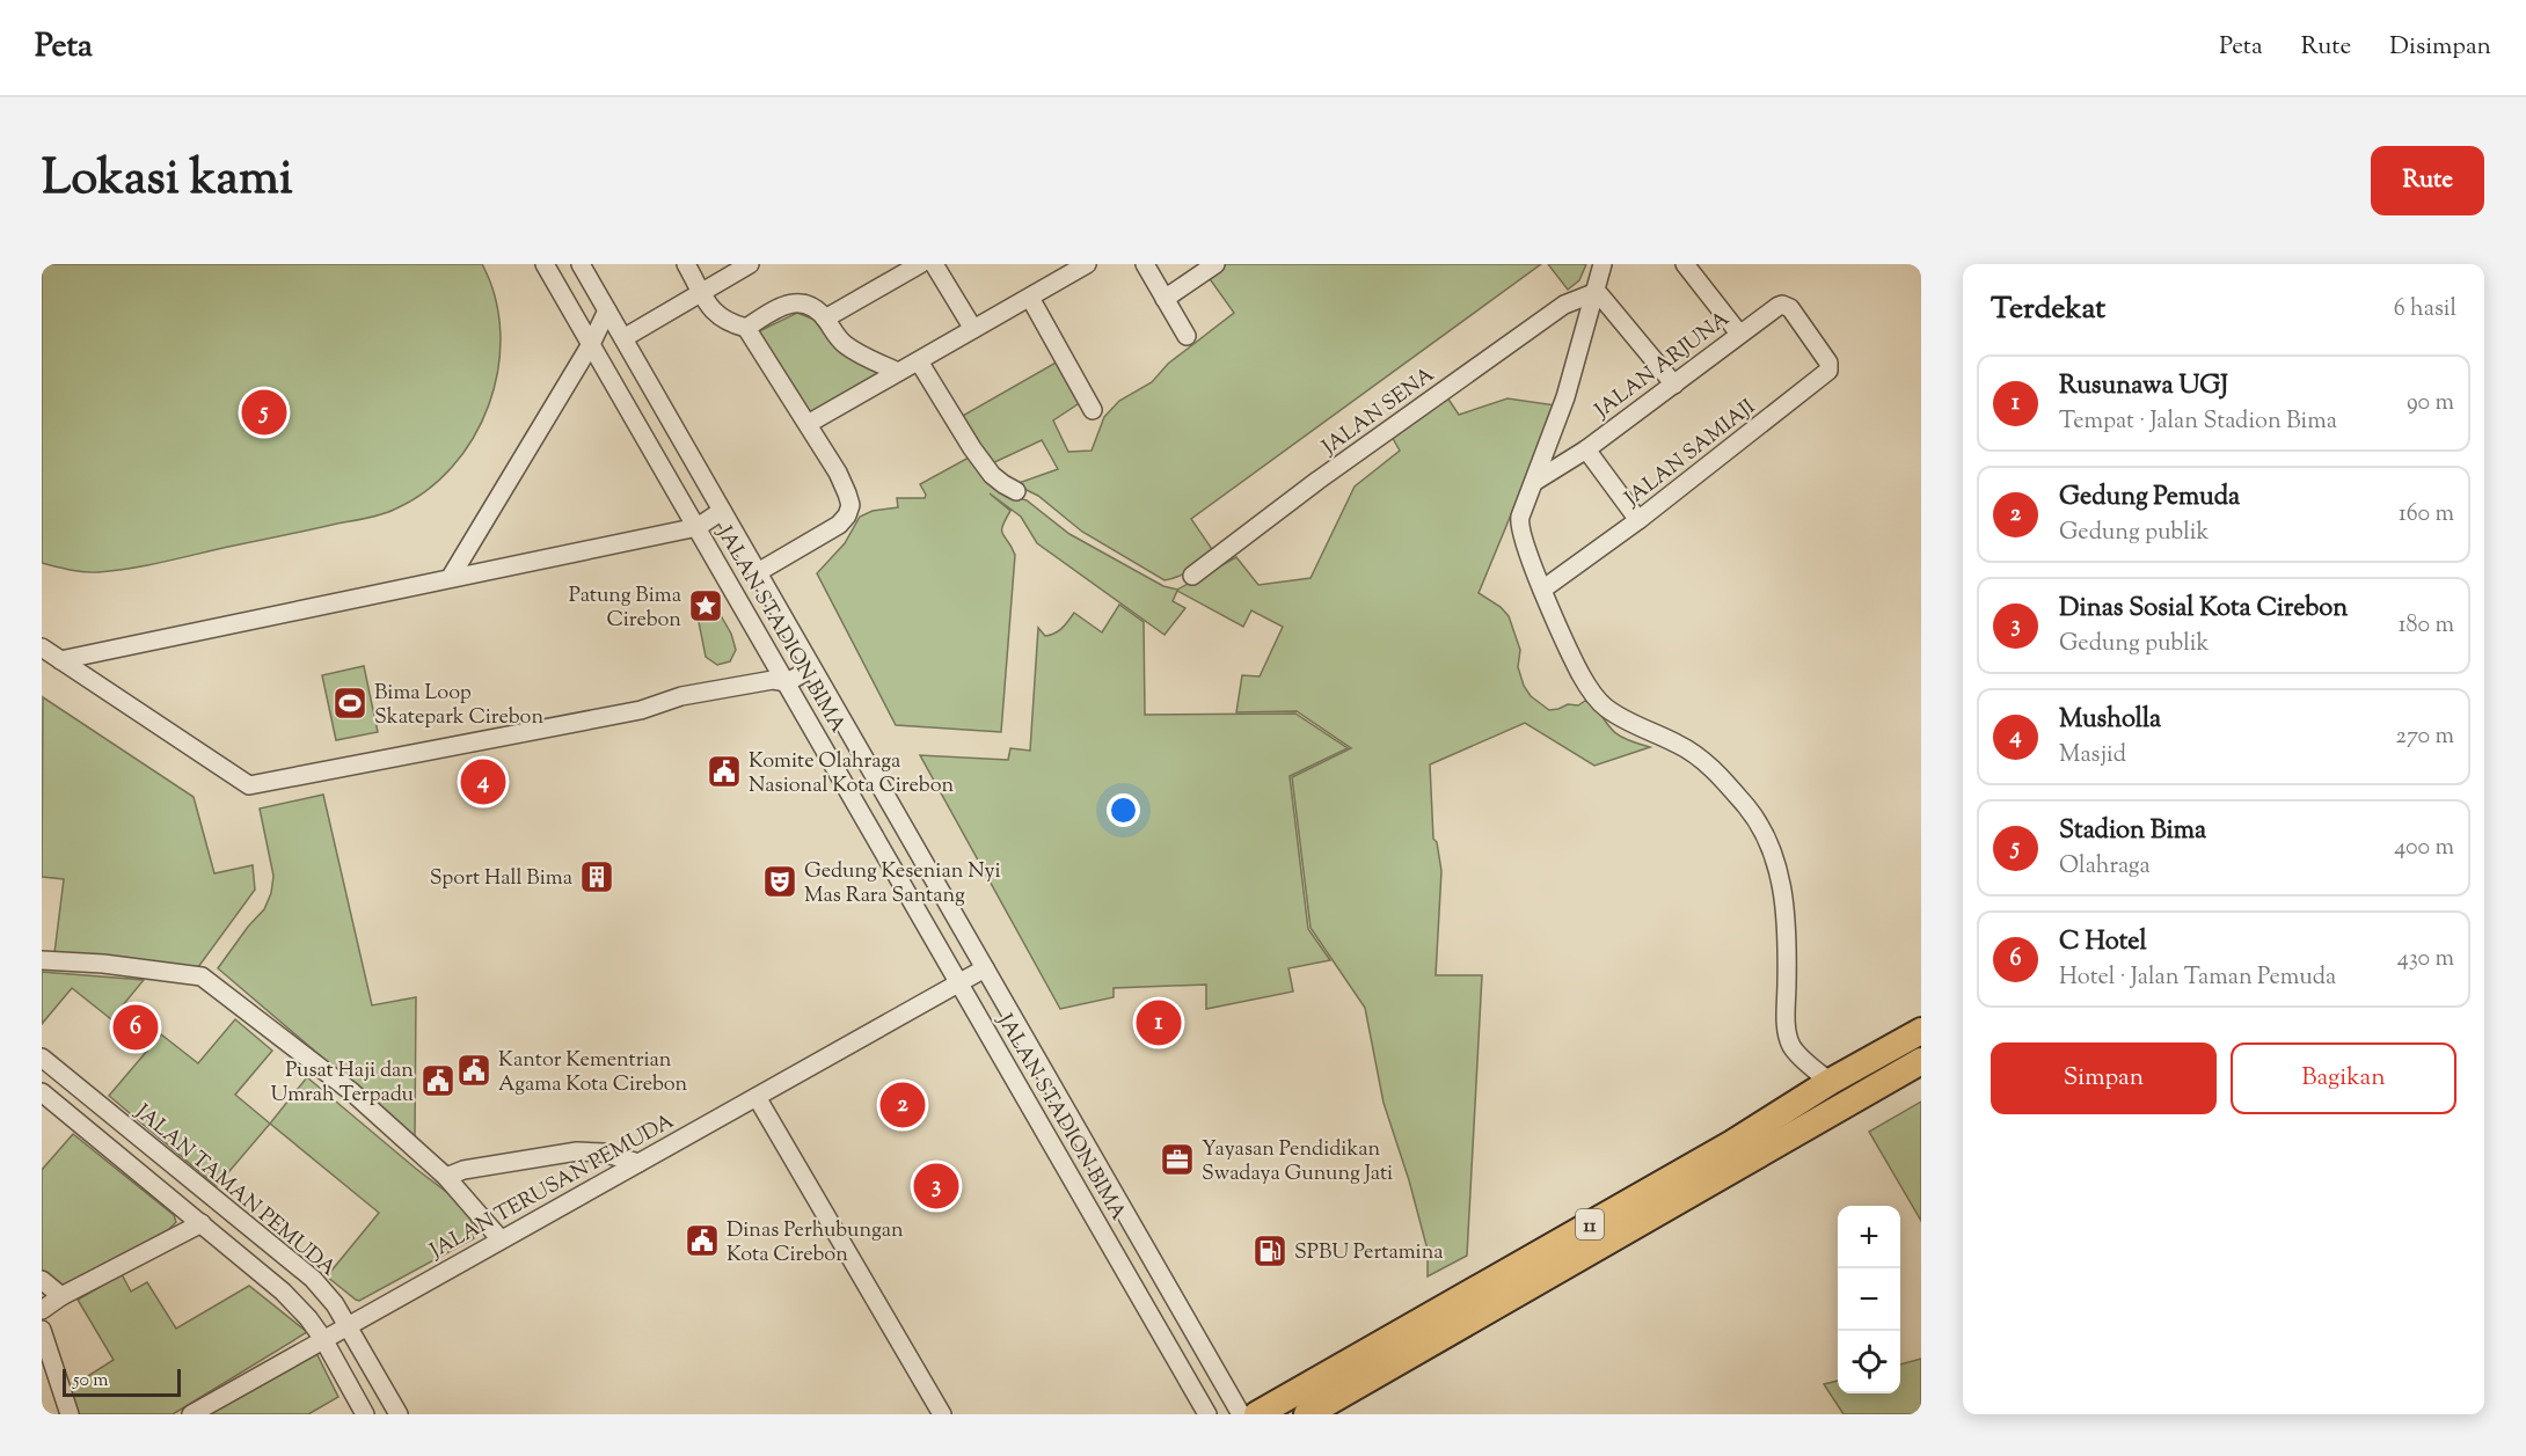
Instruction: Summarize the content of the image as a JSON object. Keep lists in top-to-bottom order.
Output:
{
  "streets": {
    "highway": ["11"],
    "street": [
      "JALAN ARJUNA",
      "JALAN SENA",
      "JALAN SAMIAJI",
      "JALAN STADION BIMA",
      "JALAN TERUSAN PEMUDA",
      "JALAN TAMAN PEMUDA"
    ]
  },
  "crossings": [
    ["JALAN ARJUNA", "JALAN SAMIAJI"],
    ["JALAN STADION BIMA", "JALAN TERUSAN PEMUDA"],
    ["JALAN TERUSAN PEMUDA", "JALAN TAMAN PEMUDA"]
  ],
  "places": {
    "place": ["Patung Bima Cirebon"],
    "sports": ["Bima Loop Skatepark Cirebon"],
    "public building": [
      "Komite Olahraga Nasional Kota Cirebon",
      "Kantor Kementrian Agama Kota Cirebon",
      "Pusat Haji dan Umrah Terpadu",
      "Dinas Perhubungan Kota Cirebon"
    ],
    "building": ["Sport Hall Bima"],
    "theatre": ["Gedung Kesenian Nyi Mas Rara Santang"],
    "office": ["Yayasan Pendidikan Swadaya Gunung Jati"],
    "fuel station": ["SPBU Pertamina"]
  },
  "scale_bar": "50 m",
  "page": {
    "header": "Peta",
    "nav": ["Peta", "Rute", "Disimpan"],
    "title": "Lokasi kami",
    "buttons": [
      "Rute",
      ["Simpan", "Bagikan"]
    ],
    "heading": ["Terdekat", "6 hasil"],
    "list": [
      {
        "mark": "1",
        "name": "Rusunawa UGJ",
        "note": "Tempat · Jalan Stadion Bima",
        "value": "90 m"
      },
      {
        "mark": "2",
        "name": "Gedung Pemuda",
        "note": "Gedung publik",
        "value": "160 m"
      },
      {
        "mark": "3",
        "name": "Dinas Sosial Kota Cirebon",
        "note": "Gedung publik",
        "value": "180 m"
      },
      {
        "mark": "4",
        "name": "Musholla",
        "note": "Masjid",
        "value": "270 m"
      },
      {
        "mark": "5",
        "name": "Stadion Bima",
        "note": "Olahraga",
        "value": "400 m"
      },
      {
        "mark": "6",
        "name": "C Hotel",
        "note": "Hotel · Jalan Taman Pemuda",
        "value": "430 m"
      }
    ],
    "pins": [
      "5",
      "4",
      "1",
      "6",
      "2",
      "3"
    ],
    "map_buttons": ["+", "−"],
    "scale": "50 m"
  }
}
